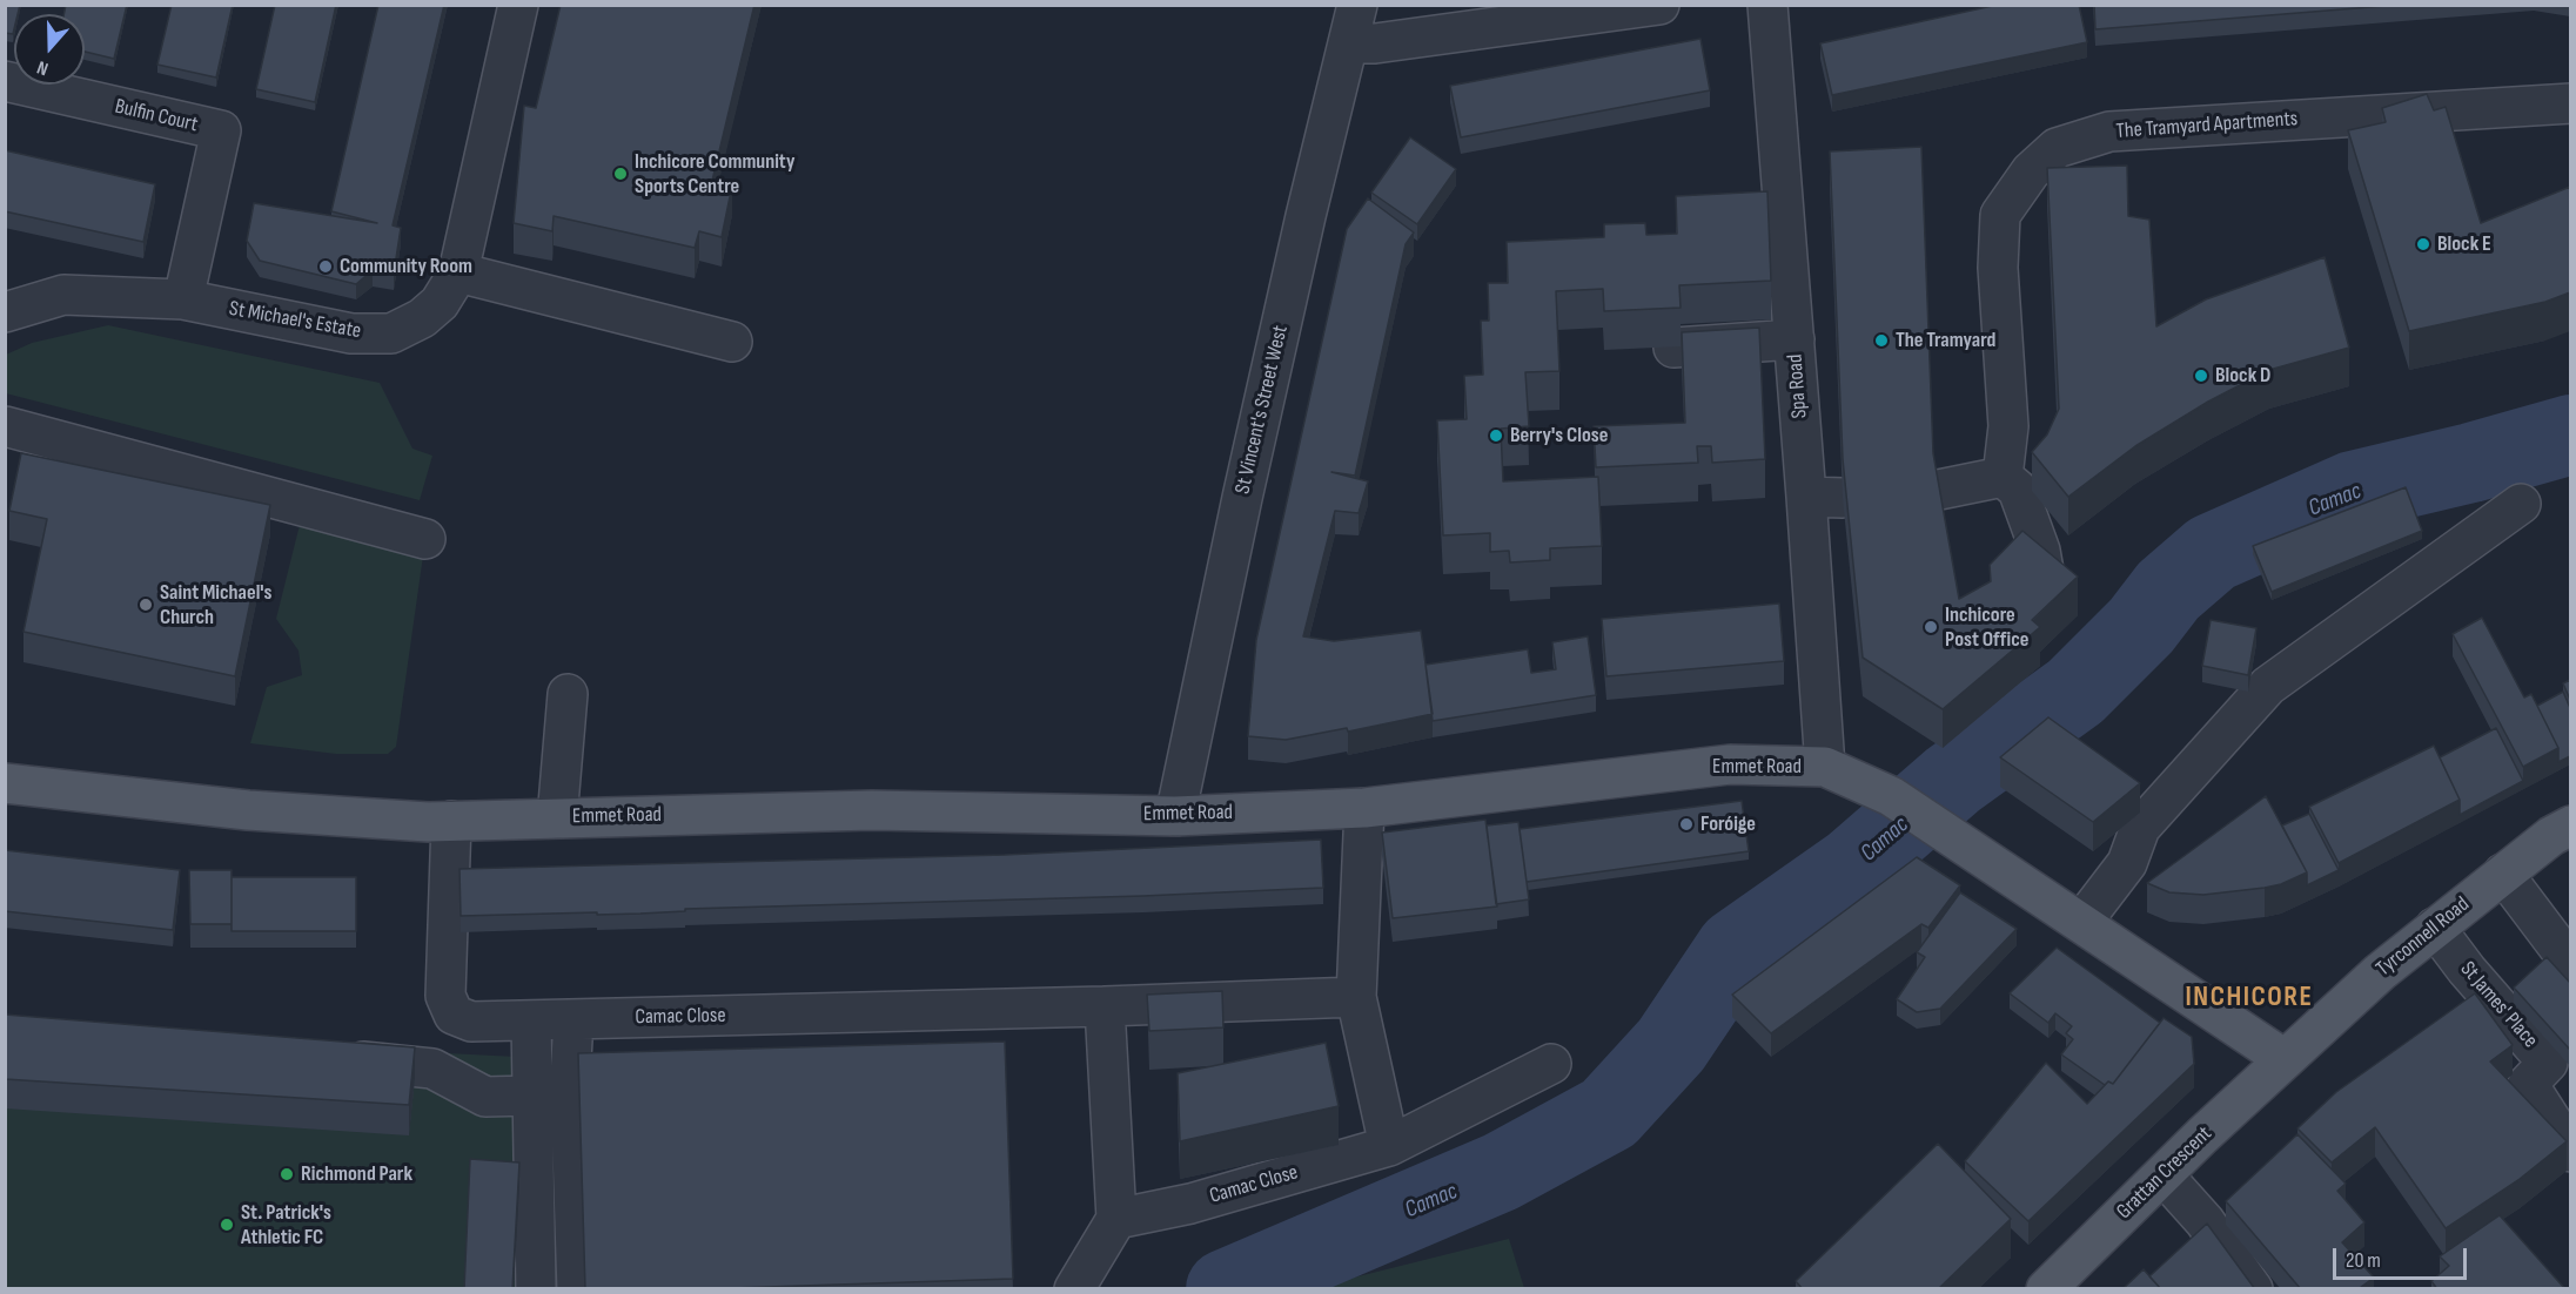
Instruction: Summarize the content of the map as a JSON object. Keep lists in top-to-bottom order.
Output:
{
  "streets": {
    "main road": ["Emmet Road", "Tyrconnell Road", "Grattan Crescent"],
    "street": [
      "Bulfin Court",
      "The Tramyard Apartments",
      "St Michael's Estate",
      "Spa Road",
      "St Vincent's Street West",
      "St James' Place",
      "Camac Close"
    ]
  },
  "crossings": [
    ["Bulfin Court", "St Michael's Estate"],
    ["Spa Road", "Emmet Road"],
    ["St Vincent's Street West", "Emmet Road"],
    ["Emmet Road", "Tyrconnell Road"],
    ["Emmet Road", "Camac Close"],
    ["Emmet Road", "Grattan Crescent"],
    ["Tyrconnell Road", "St James' Place"],
    ["Tyrconnell Road", "Grattan Crescent"]
  ],
  "districts": ["INCHICORE"],
  "water": ["Camac"],
  "places": [
    "Inchicore Community Sports Centre",
    "Block E",
    "Community Room",
    "The Tramyard",
    "Block D",
    "Berry's Close",
    "Saint Michael's Church",
    "Inchicore Post Office",
    "Foróige",
    "Richmond Park",
    "St. Patrick's Athletic FC"
  ],
  "scale_bar": "20 m",
  "north": "bottom"
}
